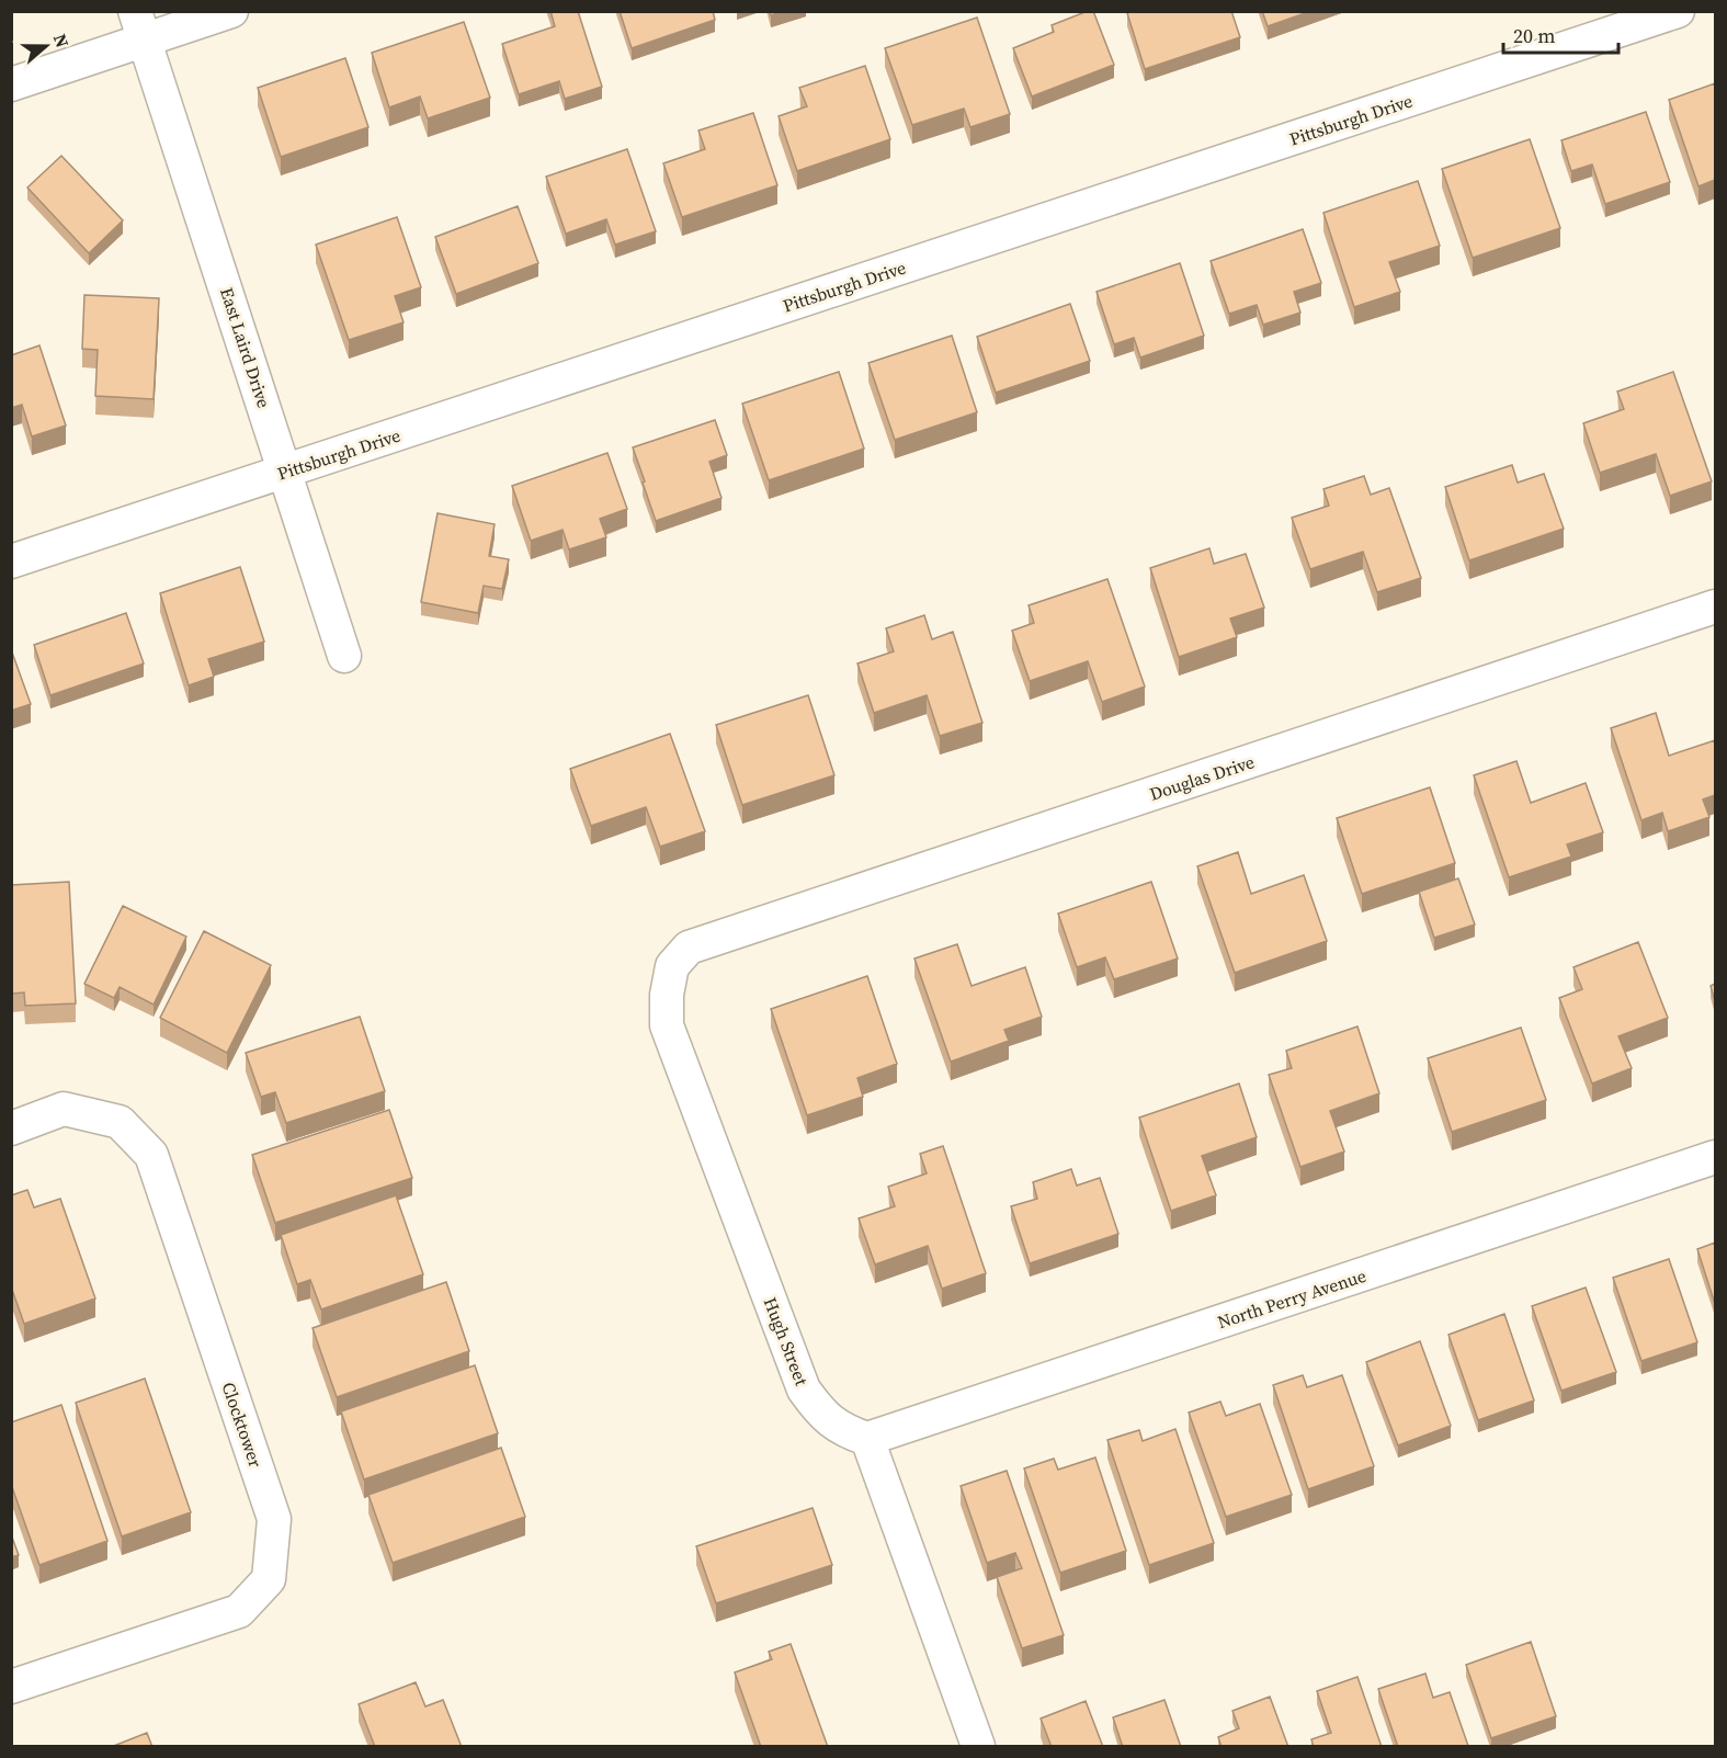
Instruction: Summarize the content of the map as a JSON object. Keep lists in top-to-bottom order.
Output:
{
  "streets": {
    "street": [
      "Pittsburgh Drive",
      "East Laird Drive",
      "Douglas Drive",
      "North Perry Avenue",
      "Hugh Street",
      "Clocktower"
    ]
  },
  "crossings": [
    ["Pittsburgh Drive", "East Laird Drive"],
    ["Douglas Drive", "Hugh Street"],
    ["North Perry Avenue", "Hugh Street"]
  ],
  "scale_bar": "20 m",
  "north": "right"
}
